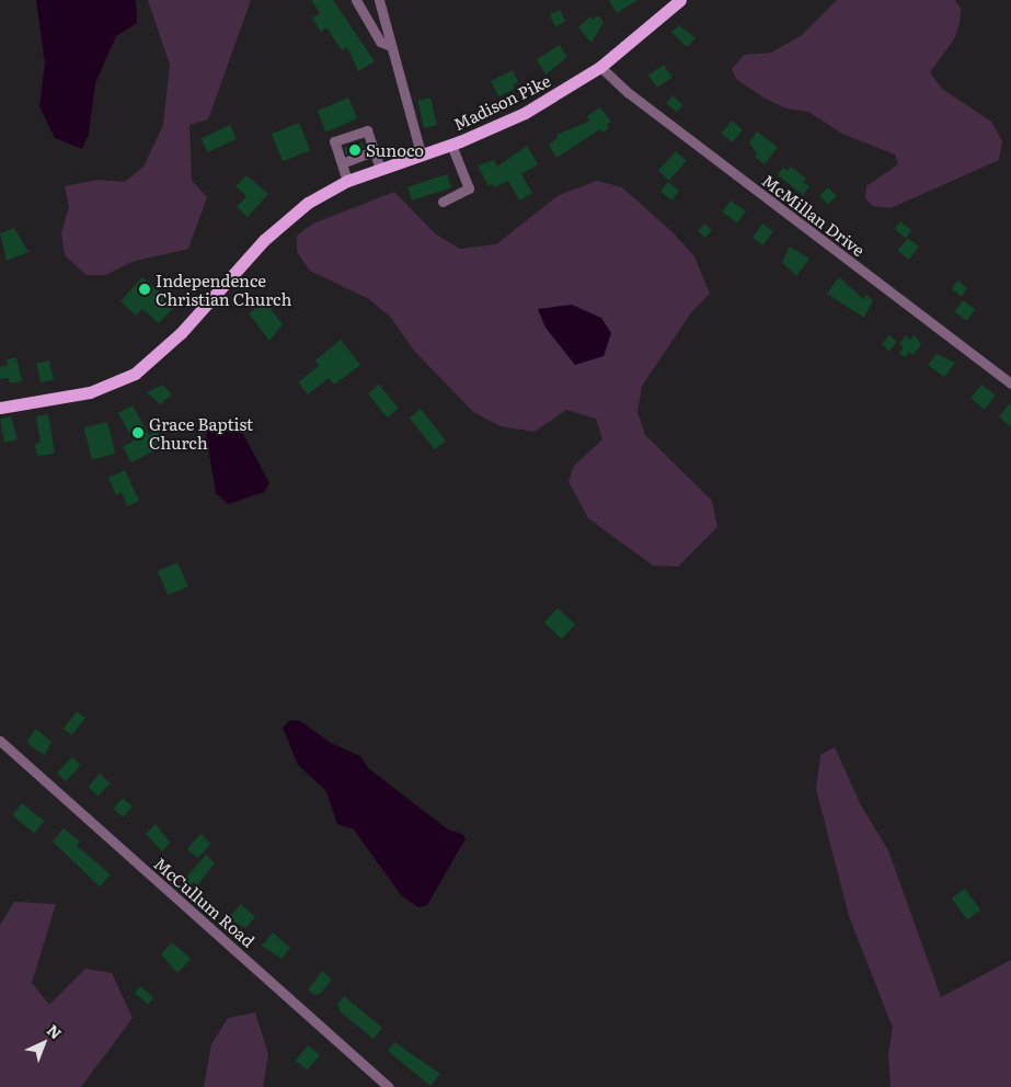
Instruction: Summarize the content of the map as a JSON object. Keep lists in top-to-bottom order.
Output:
{
  "streets": {
    "main road": ["Madison Pike"],
    "street": ["McMillan Drive", "McCullum Road"]
  },
  "crossings": [
    ["Madison Pike", "McMillan Drive"]
  ],
  "places": ["Sunoco", "Independence Christian Church", "Grace Baptist Church"],
  "north": "top right"
}
